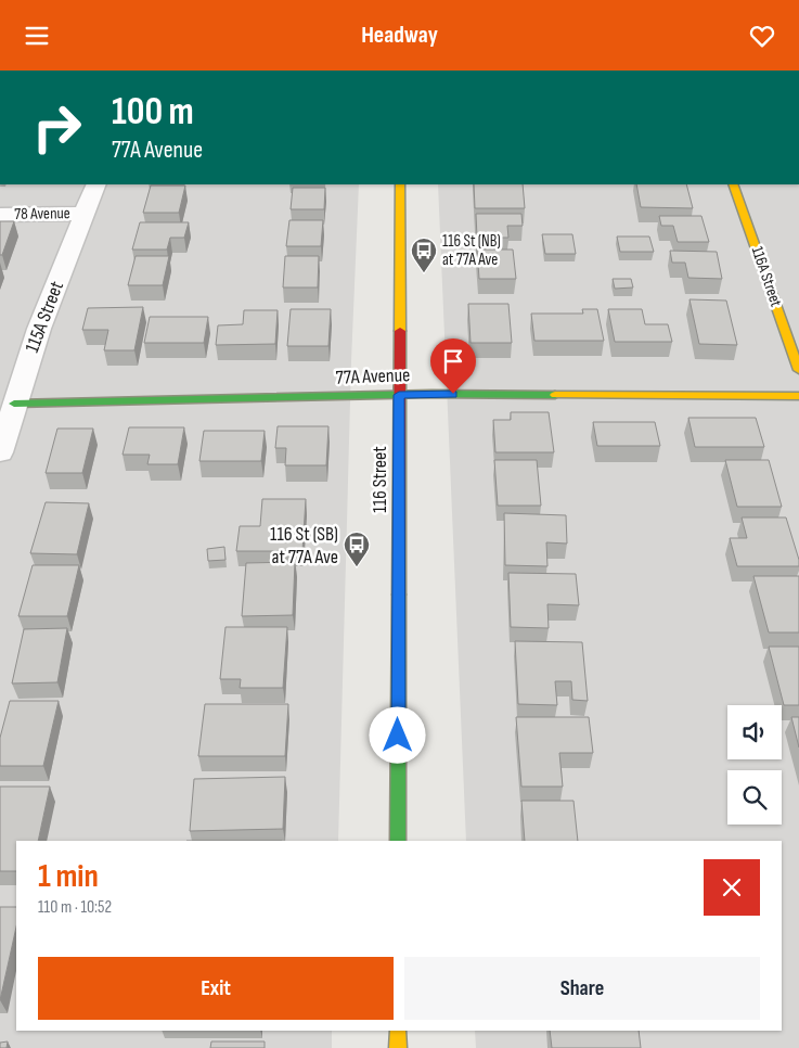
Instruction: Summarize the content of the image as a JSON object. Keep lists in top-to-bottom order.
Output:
{
  "streets": {
    "street": [
      "78 Avenue",
      "116A Street",
      "115A Street",
      "77A Avenue",
      "116 Street"
    ]
  },
  "crossings": [
    ["78 Avenue", "115A Street"],
    ["115A Street", "77A Avenue"],
    ["77A Avenue", "116 Street"]
  ],
  "places": {
    "bus stop": ["116 St (NB) at 77A Ave", "116 St (SB) at 77A Ave"]
  },
  "page": {
    "header": "Headway",
    "turn": ["100 m", "77A Avenue"],
    "heading": ["1 min", "110 m · 10:52"],
    "buttons": ["Exit", "Share"]
  }
}
